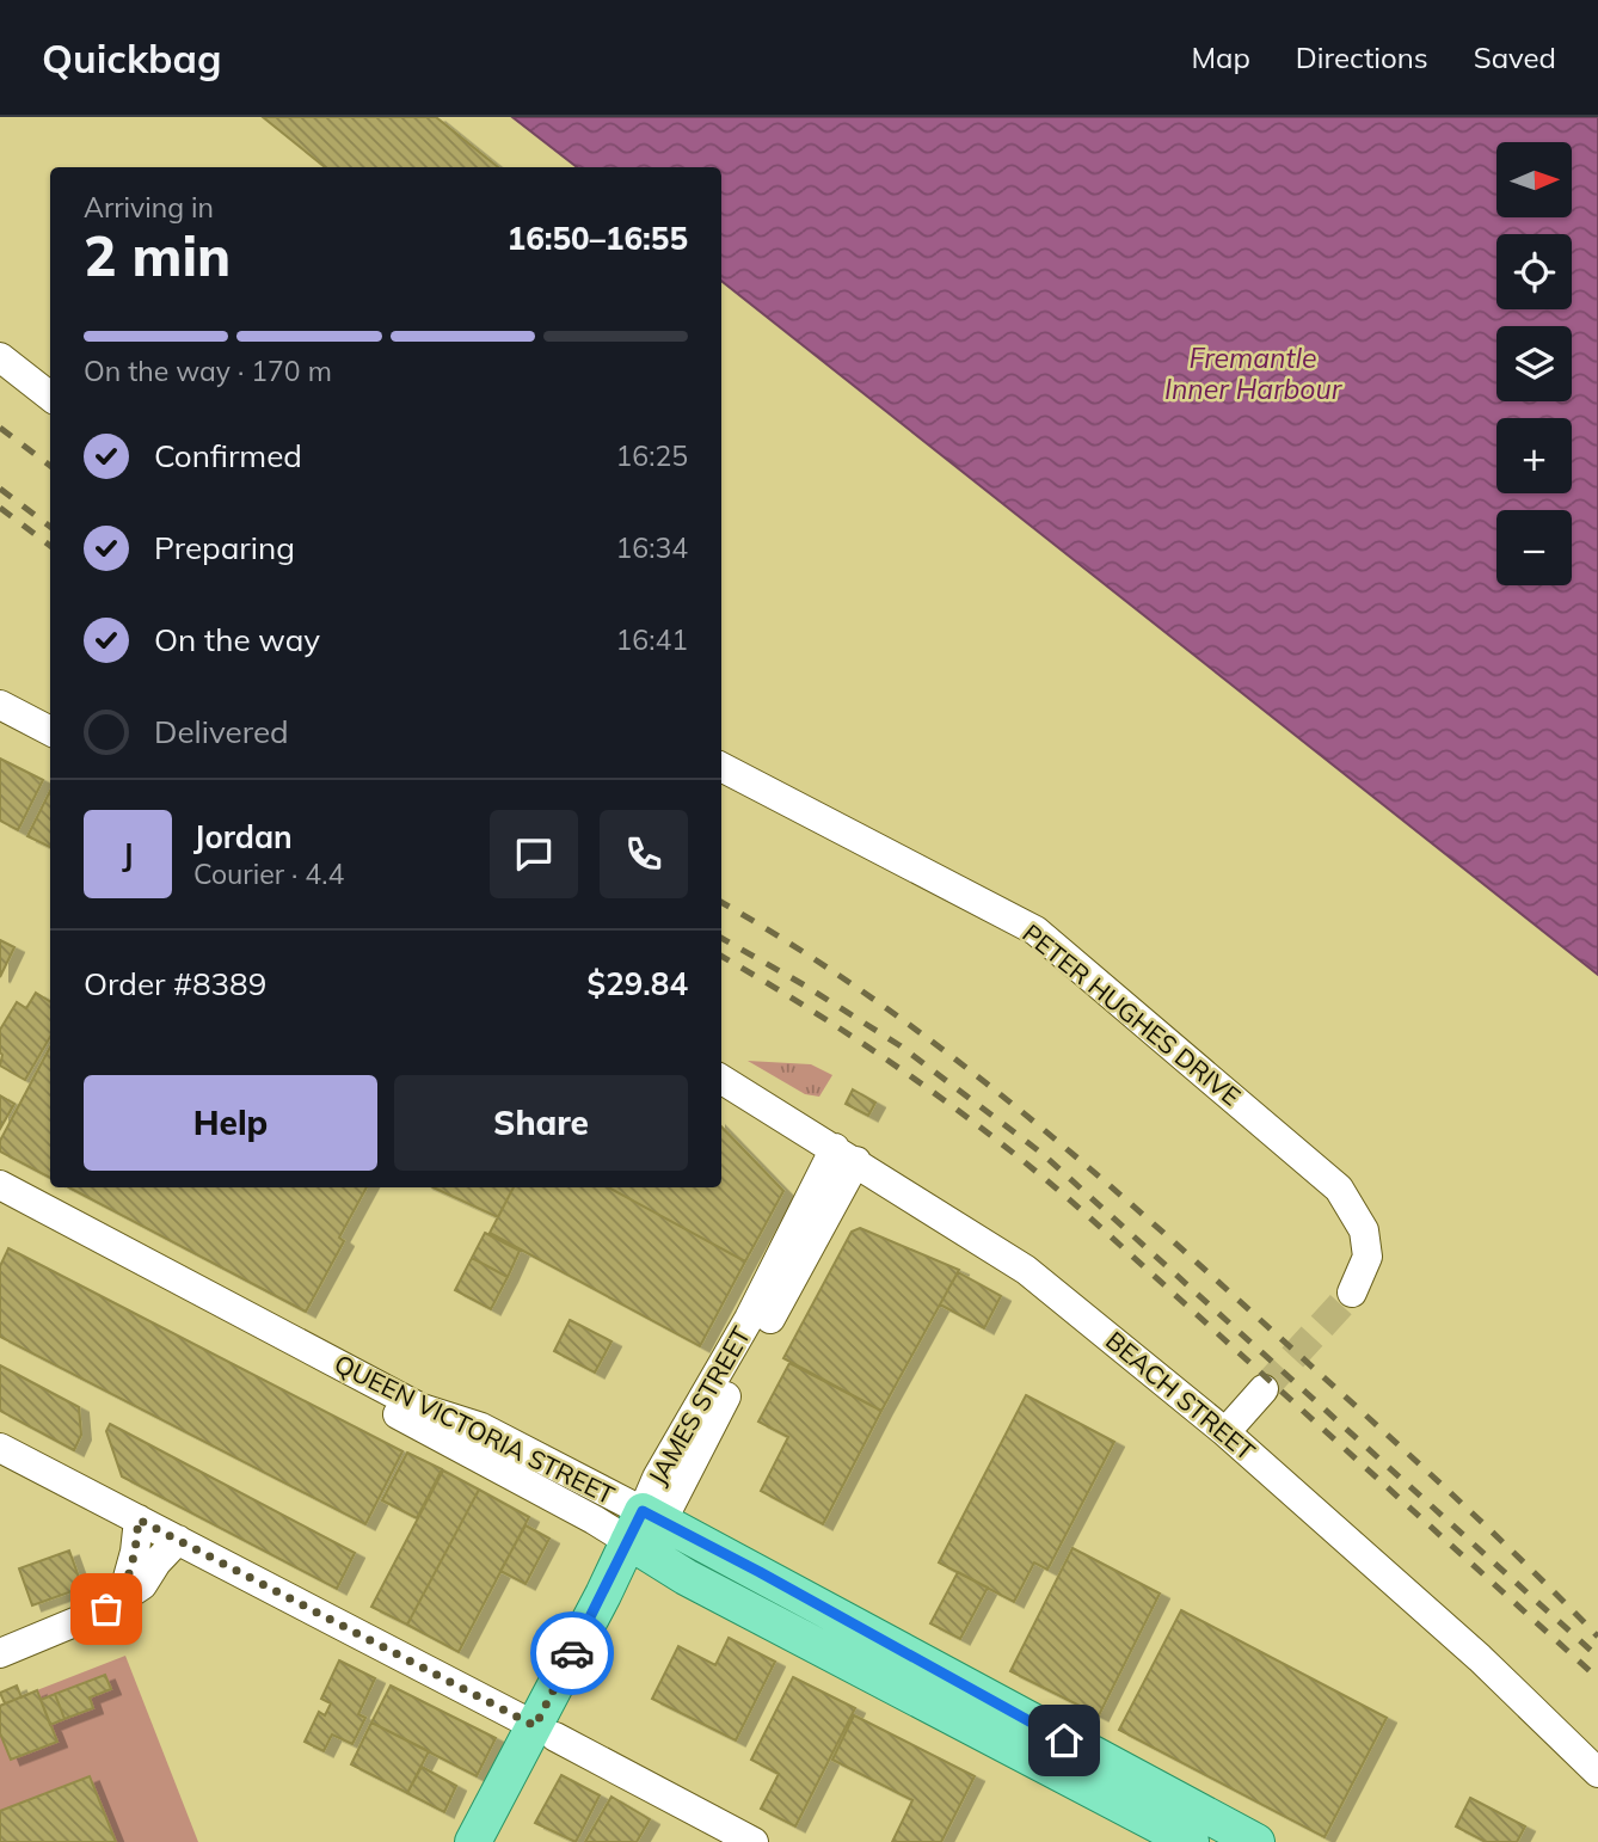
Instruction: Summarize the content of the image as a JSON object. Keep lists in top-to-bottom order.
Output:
{
  "streets": {
    "main road": ["JAMES STREET", "QUEEN VICTORIA STREET"],
    "street": ["PETER HUGHES DRIVE", "BEACH STREET"]
  },
  "crossings": [
    ["BEACH STREET", "JAMES STREET"],
    ["JAMES STREET", "QUEEN VICTORIA STREET"]
  ],
  "water": ["Fremantle Inner Harbour"],
  "north": "right",
  "page": {
    "header": "Quickbag",
    "nav": ["Map", "Directions", "Saved"],
    "map_buttons": ["+", "−"],
    "heading": ["2 min", "Arriving in", "16:50–16:55"],
    "panel": [
      "Jordan",
      "Courier · 4.4",
      "Order #8389",
      "$29.84"
    ],
    "bar": "On the way · 170 m",
    "list": [
      ["Confirmed", "16:25"],
      ["Preparing", "16:34"],
      ["On the way", "16:41"],
      "Delivered"
    ],
    "round": "J",
    "buttons": ["Help", "Share"]
  }
}
